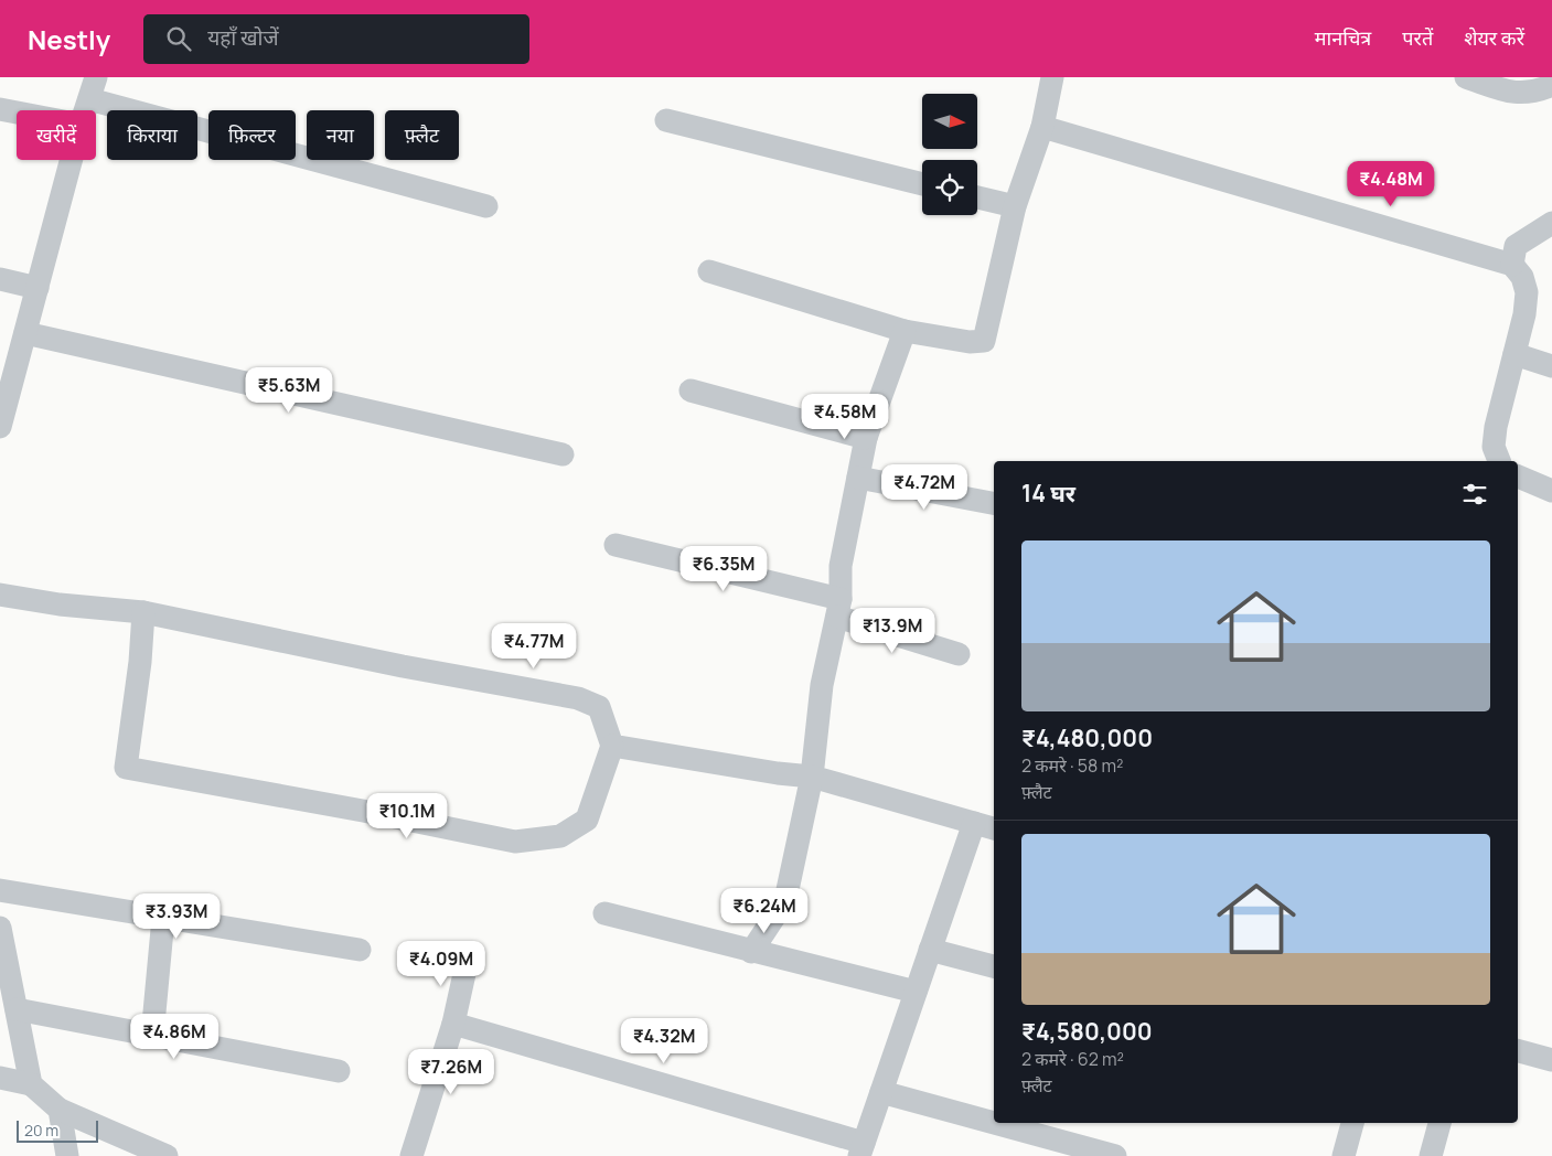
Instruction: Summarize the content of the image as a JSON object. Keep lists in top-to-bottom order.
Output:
{
  "scale_bar": "20 m",
  "north": "right",
  "page": {
    "header": "Nestly",
    "search": "यहाँ खोजें",
    "nav": ["मानचित्र", "परतें", "शेयर करें"],
    "chip": [
      "खरीदें",
      "किराया",
      "फ़िल्टर",
      "नया",
      "फ़्लैट"
    ],
    "price": [
      "₹4.48M",
      "₹5.63M",
      "₹4.58M",
      "₹4.72M",
      "₹6.35M",
      "₹13.9M",
      "₹4.77M",
      "₹10.1M",
      "₹6.24M",
      "₹3.93M",
      "₹4.09M",
      "₹4.86M",
      "₹4.32M",
      "₹7.26M"
    ],
    "heading": "14 घर",
    "list": [
      {
        "name": "₹4,480,000",
        "note": "2 कमरे · 58 m² · फ़्लैट"
      },
      {
        "name": "₹4,580,000",
        "note": "2 कमरे · 62 m² · फ़्लैट"
      }
    ],
    "scale": "20 m"
  }
}
